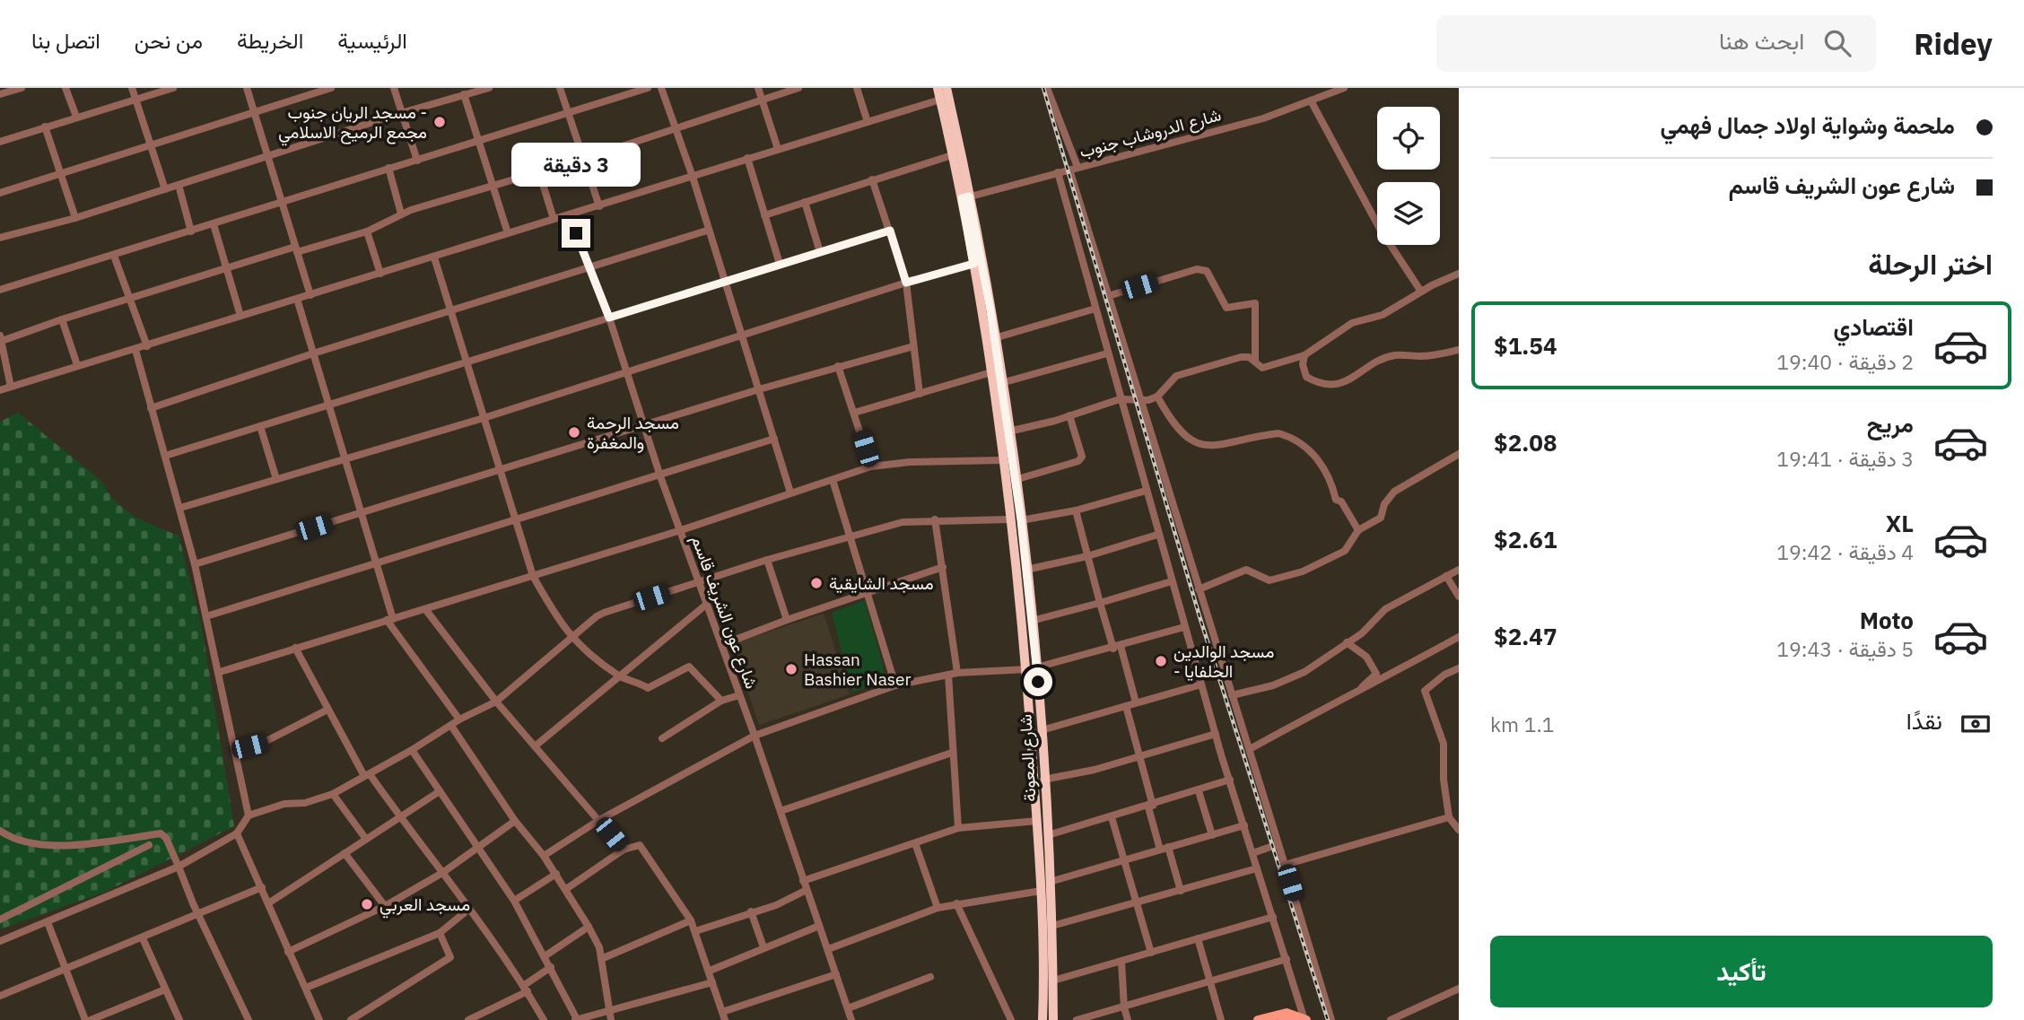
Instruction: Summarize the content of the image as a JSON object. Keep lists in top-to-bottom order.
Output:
{
  "streets": {
    "highway": ["شارع المعونة"],
    "street": ["شارع الدروشاب جنوب", "شارع عون الشريف قاسم"]
  },
  "crossings": [
    ["شارع الدروشاب جنوب", "شارع المعونة"]
  ],
  "places": [
    "مسجد الريان جنوب - مجمع الرميح الاسلامي",
    "مسجد الرحمة والمغفرة",
    "مسجد الشايقية",
    "مسجد الوالدين - الحلفايا",
    "Hassan Bashier Naser",
    "مسجد العربي"
  ],
  "page": {
    "header": "Ridey",
    "search": "ابحث هنا",
    "nav": [
      "الرئيسية",
      "الخريطة",
      "من نحن",
      "اتصل بنا"
    ],
    "banner": ["ملحمة وشواية اولاد جمال فهمي", "شارع عون الشريف قاسم"],
    "bubble": "3 دقيقة",
    "heading": "اختر الرحلة",
    "list": [
      {
        "name": "اقتصادي",
        "note": "2 دقيقة · 19:40",
        "value": "$1.54"
      },
      {
        "name": "مريح",
        "note": "3 دقيقة · 19:41",
        "value": "$2.08"
      },
      {
        "name": "XL",
        "note": "4 دقيقة · 19:42",
        "value": "$2.61"
      },
      {
        "name": "Moto",
        "note": "5 دقيقة · 19:43",
        "value": "$2.47"
      }
    ],
    "pay": ["نقدًا", "1.1 km"],
    "buttons": "تأكيد"
  }
}
